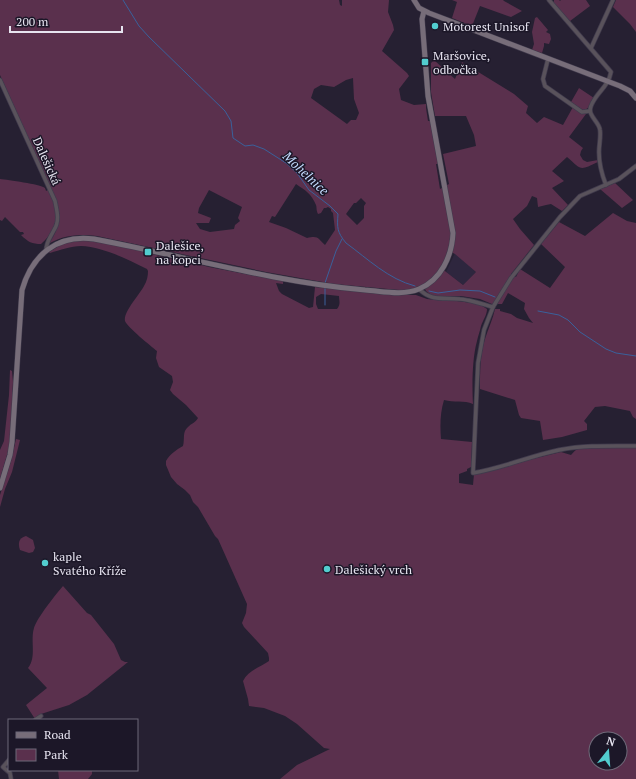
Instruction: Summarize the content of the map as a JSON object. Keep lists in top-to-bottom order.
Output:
{
  "streets": {
    "street": ["Dalešická"]
  },
  "water": ["Mohelnice"],
  "places": {
    "other": ["Motorest Unisof", "kaple Svatého Kříže", "Dalešický vrch"],
    "transit": ["Maršovice, odbočka", "Dalešice, na kopci"]
  },
  "legend": ["Road", "Park"],
  "scale_bar": "200 m",
  "north": "top"
}
